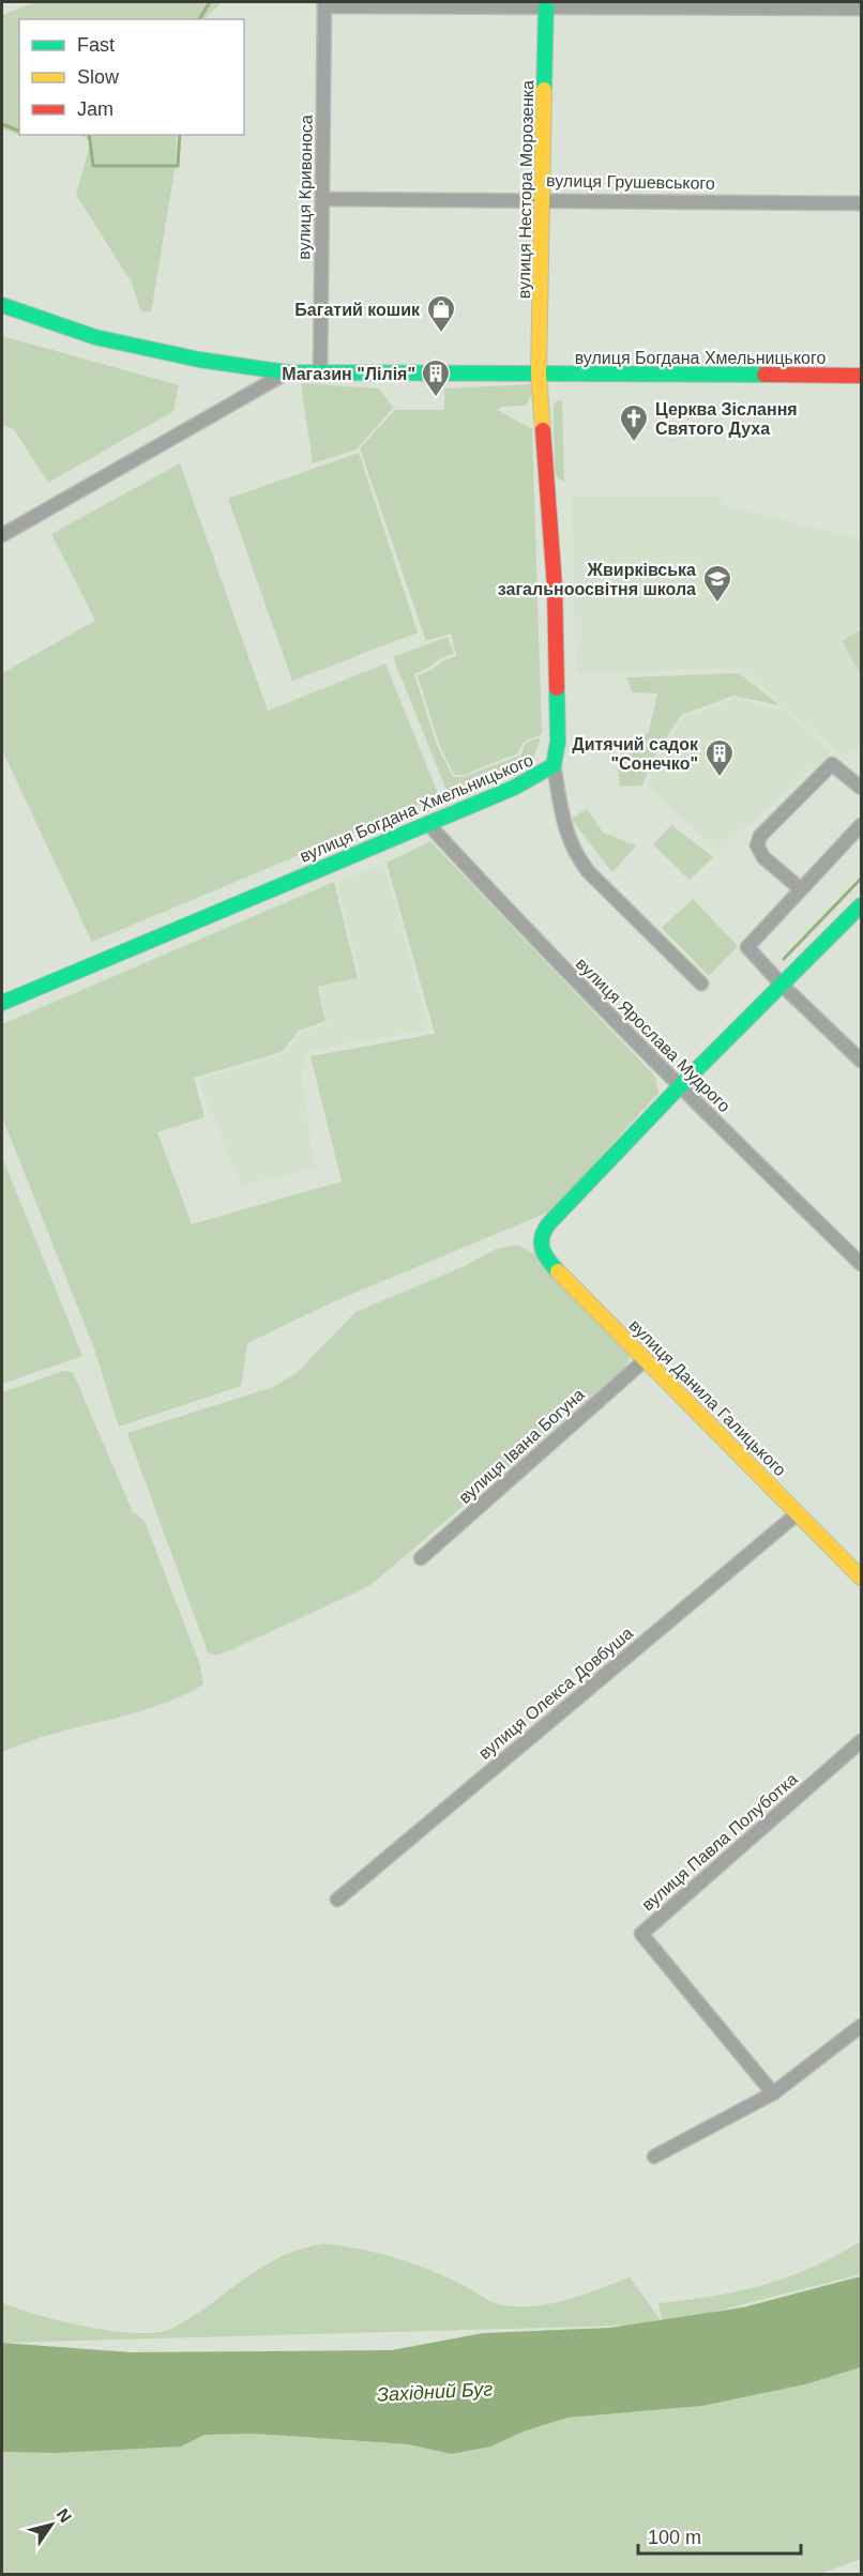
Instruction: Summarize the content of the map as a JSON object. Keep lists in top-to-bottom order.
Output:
{
  "streets": {
    "street": [
      "вулиця Грушевського",
      "вулиця Кривоноса",
      "вулиця Нестора Морозенка",
      "вулиця Богдана Хмельницького",
      "вулиця Ярослава Мудрого",
      "вулиця Данила Галицького",
      "вулиця Івана Богуна",
      "вулиця Олекса Довбуша",
      "вулиця Павла Полуботка"
    ]
  },
  "crossings": [
    ["вулиця Грушевського", "вулиця Кривоноса"],
    ["вулиця Грушевського", "вулиця Нестора Морозенка"],
    ["вулиця Кривоноса", "вулиця Богдана Хмельницького"],
    ["вулиця Нестора Морозенка", "вулиця Богдана Хмельницького"],
    ["вулиця Богдана Хмельницького", "вулиця Ярослава Мудрого"],
    ["вулиця Ярослава Мудрого", "вулиця Данила Галицького"],
    ["вулиця Данила Галицького", "вулиця Івана Богуна"],
    ["вулиця Данила Галицького", "вулиця Олекса Довбуша"]
  ],
  "water": ["Західний Буг"],
  "places": {
    "shop": ["Багатий кошик"],
    "building": ["Магазин \"Лілія\"", "Дитячий садок \"Сонечко\""],
    "church": ["Церква Зіслання Святого Духа"],
    "school or university": ["Жвирківська загальноосвітня школа"]
  },
  "legend": ["Fast", "Slow", "Jam"],
  "scale_bar": "100 m",
  "north": "top right"
}
